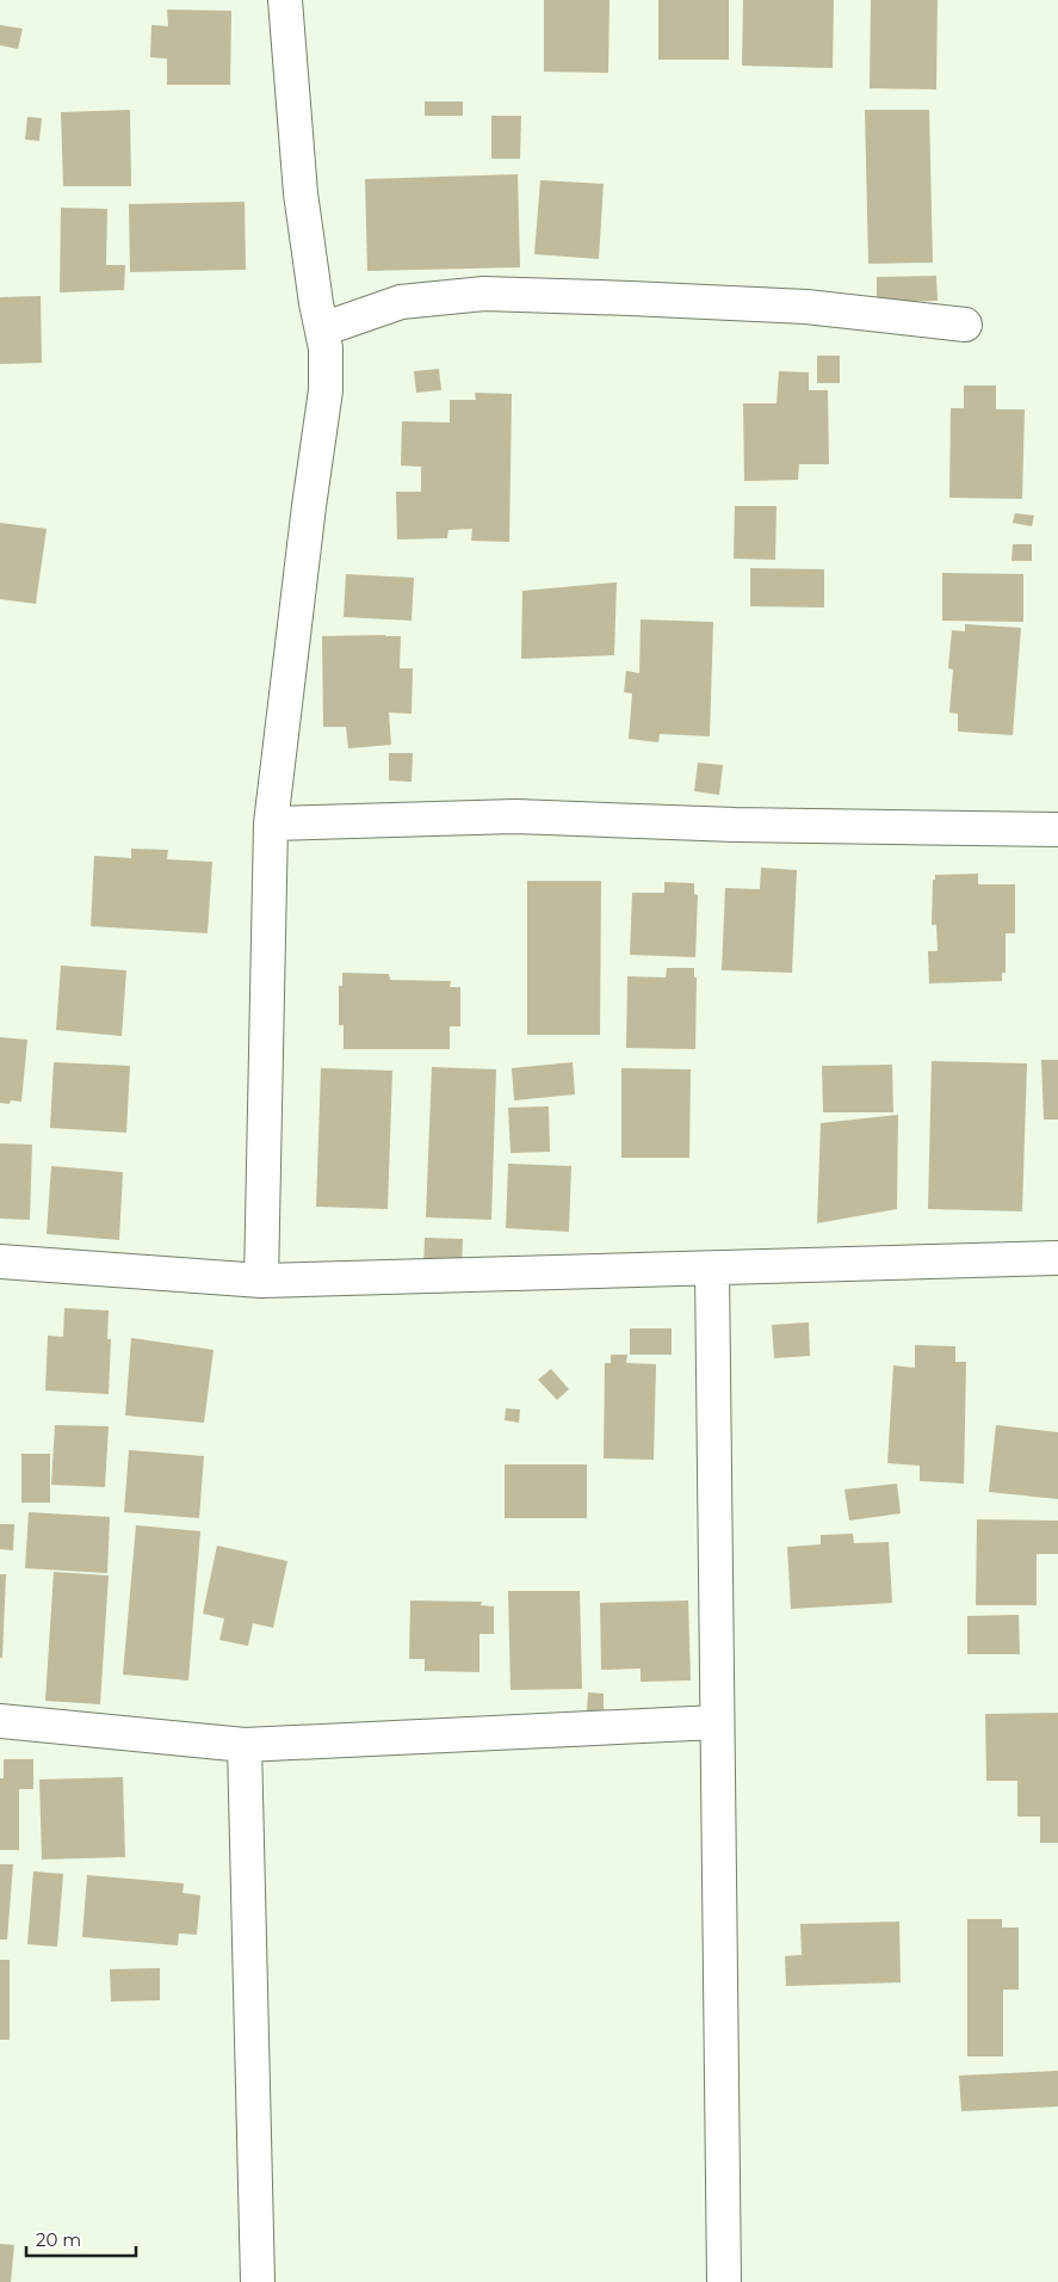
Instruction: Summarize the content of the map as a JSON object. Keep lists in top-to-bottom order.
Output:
{
  "scale_bar": "20 m"
}
